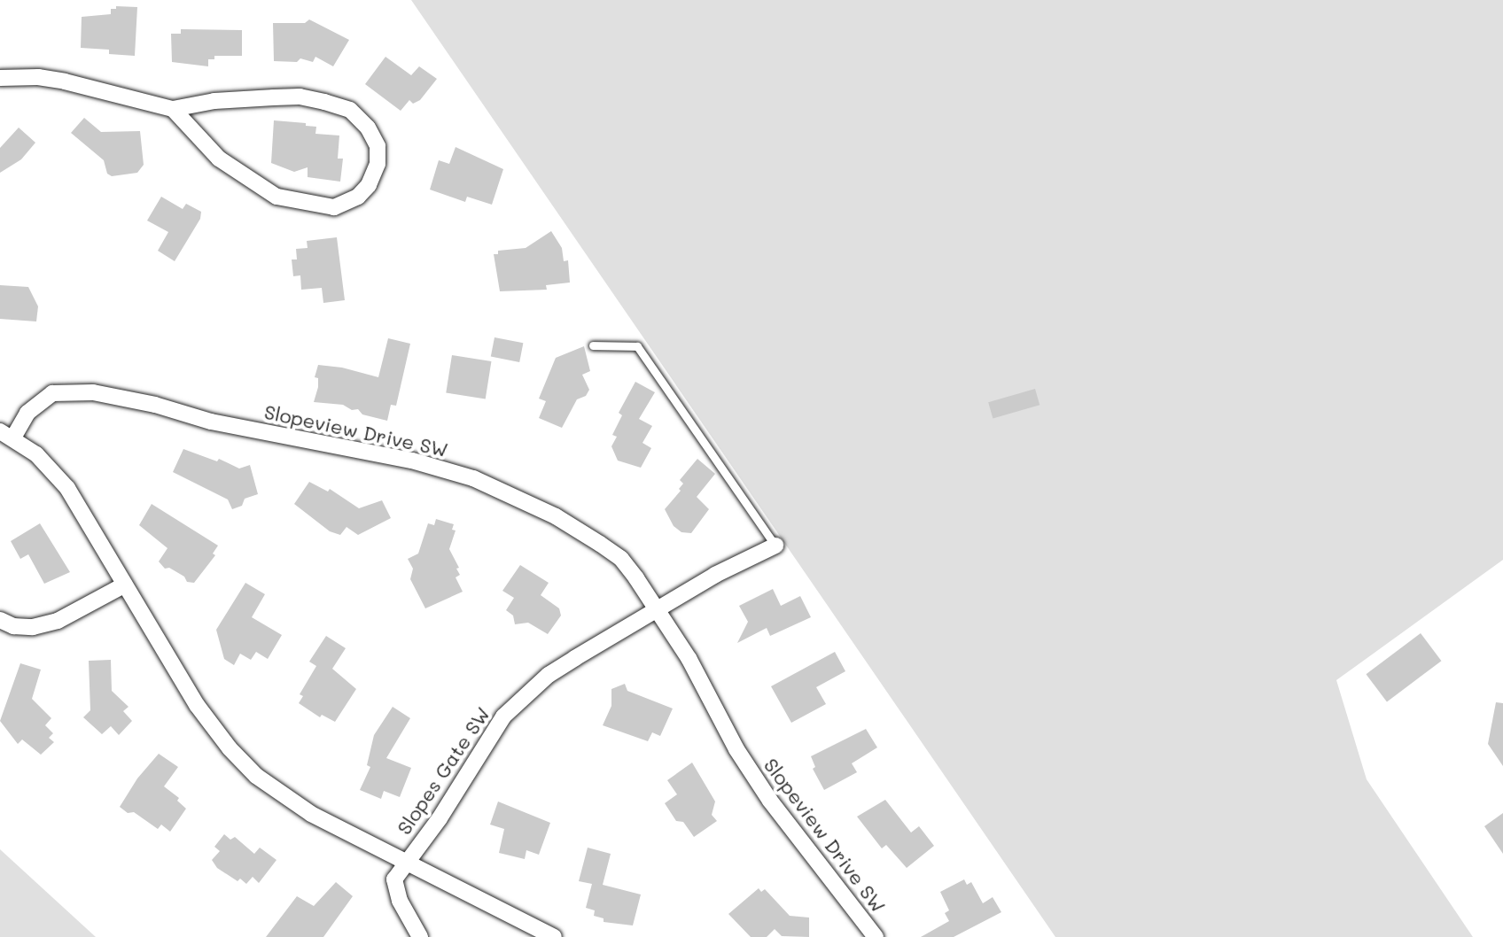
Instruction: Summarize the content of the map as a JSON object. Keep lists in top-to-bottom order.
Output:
{
  "streets": {
    "street": ["Slopeview Drive SW", "Slopes Gate SW"]
  },
  "crossings": [
    ["Slopeview Drive SW", "Slopes Gate SW"]
  ]
}
